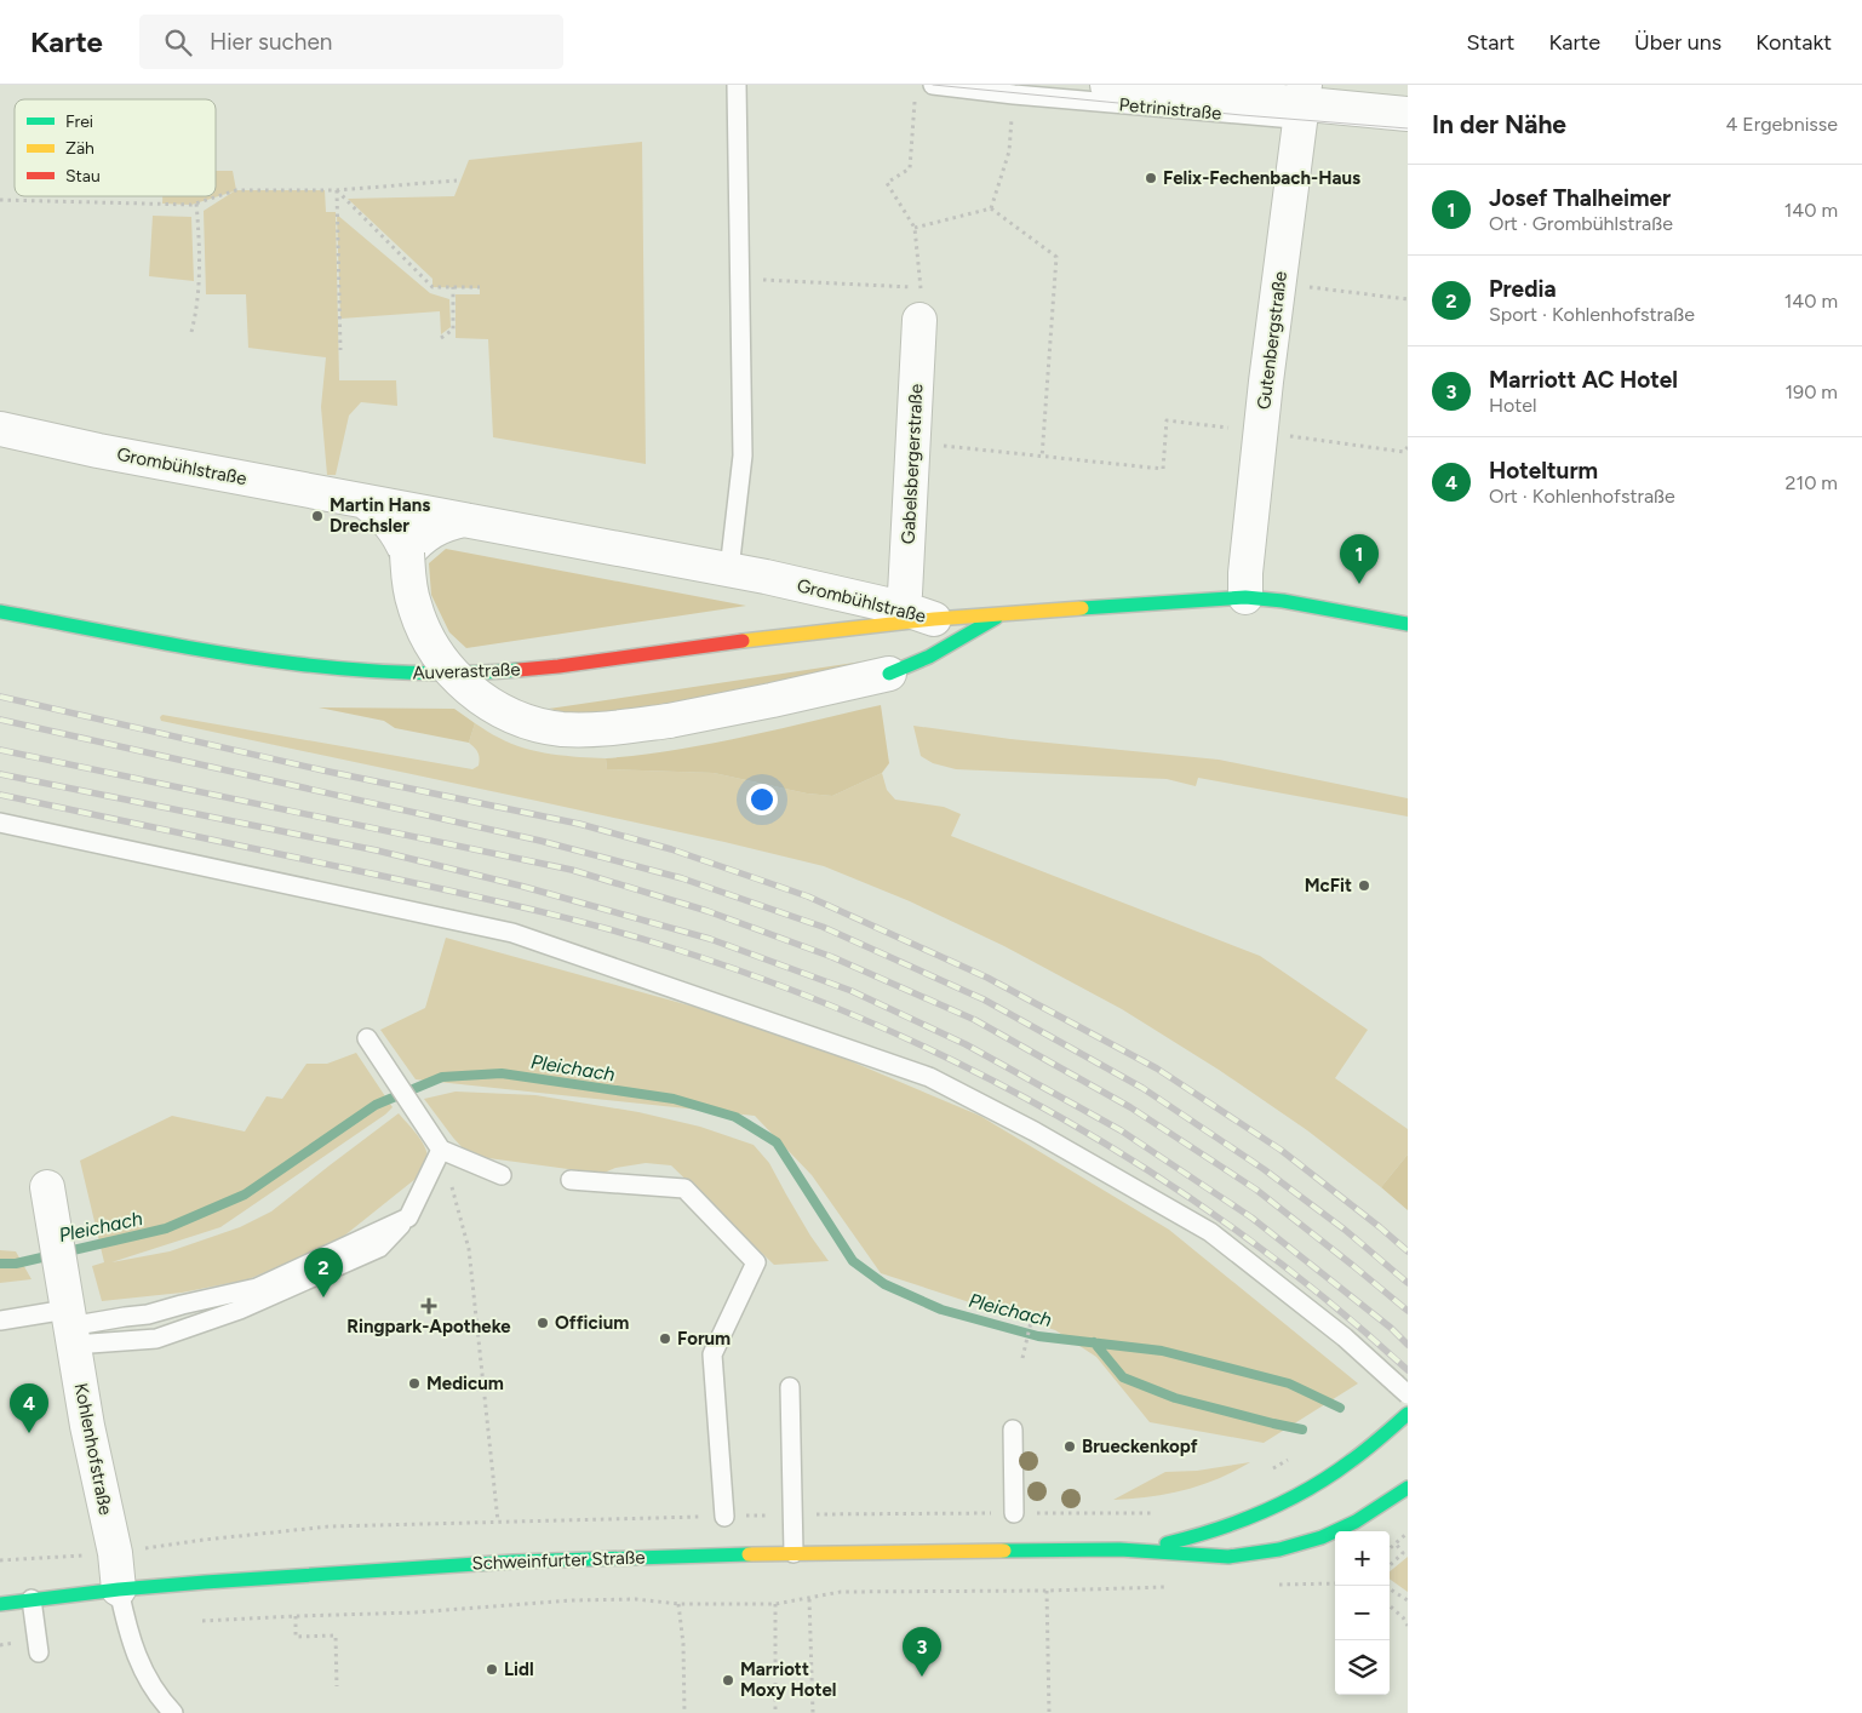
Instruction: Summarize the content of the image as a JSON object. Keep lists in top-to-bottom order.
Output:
{
  "streets": {
    "main road": ["Grombühlstraße", "Auverastraße", "Schweinfurter Straße"],
    "street": [
      "Petrinistraße",
      "Gutenbergstraße",
      "Gabelsbergerstraße",
      "Kohlenhofstraße"
    ]
  },
  "crossings": [
    ["Petrinistraße", "Gutenbergstraße"],
    ["Gutenbergstraße", "Grombühlstraße"],
    ["Gabelsbergerstraße", "Grombühlstraße"],
    ["Grombühlstraße", "Auverastraße"],
    ["Kohlenhofstraße", "Schweinfurter Straße"]
  ],
  "water": ["Pleichach"],
  "places": {
    "other": [
      "Felix-Fechenbach-Haus",
      "Martin Hans Drechsler",
      "McFit",
      "Officium",
      "Forum",
      "Medicum",
      "Brueckenkopf",
      "Lidl",
      "Marriott Moxy Hotel"
    ],
    "health": ["Ringpark-Apotheke"]
  },
  "legend": ["Frei", "Zäh", "Stau"],
  "page": {
    "header": "Karte",
    "search": "Hier suchen",
    "nav": [
      "Start",
      "Karte",
      "Über uns",
      "Kontakt"
    ],
    "heading": ["In der Nähe", "4 Ergebnisse"],
    "list": [
      {
        "mark": "1",
        "name": "Josef Thalheimer",
        "note": "Ort · Grombühlstraße",
        "value": "140 m"
      },
      {
        "mark": "2",
        "name": "Predia",
        "note": "Sport · Kohlenhofstraße",
        "value": "140 m"
      },
      {
        "mark": "3",
        "name": "Marriott AC Hotel",
        "note": "Hotel",
        "value": "190 m"
      },
      {
        "mark": "4",
        "name": "Hotelturm",
        "note": "Ort · Kohlenhofstraße",
        "value": "210 m"
      }
    ],
    "pins": [
      "1",
      "2",
      "4",
      "3"
    ],
    "map_buttons": ["+", "−"]
  }
}
